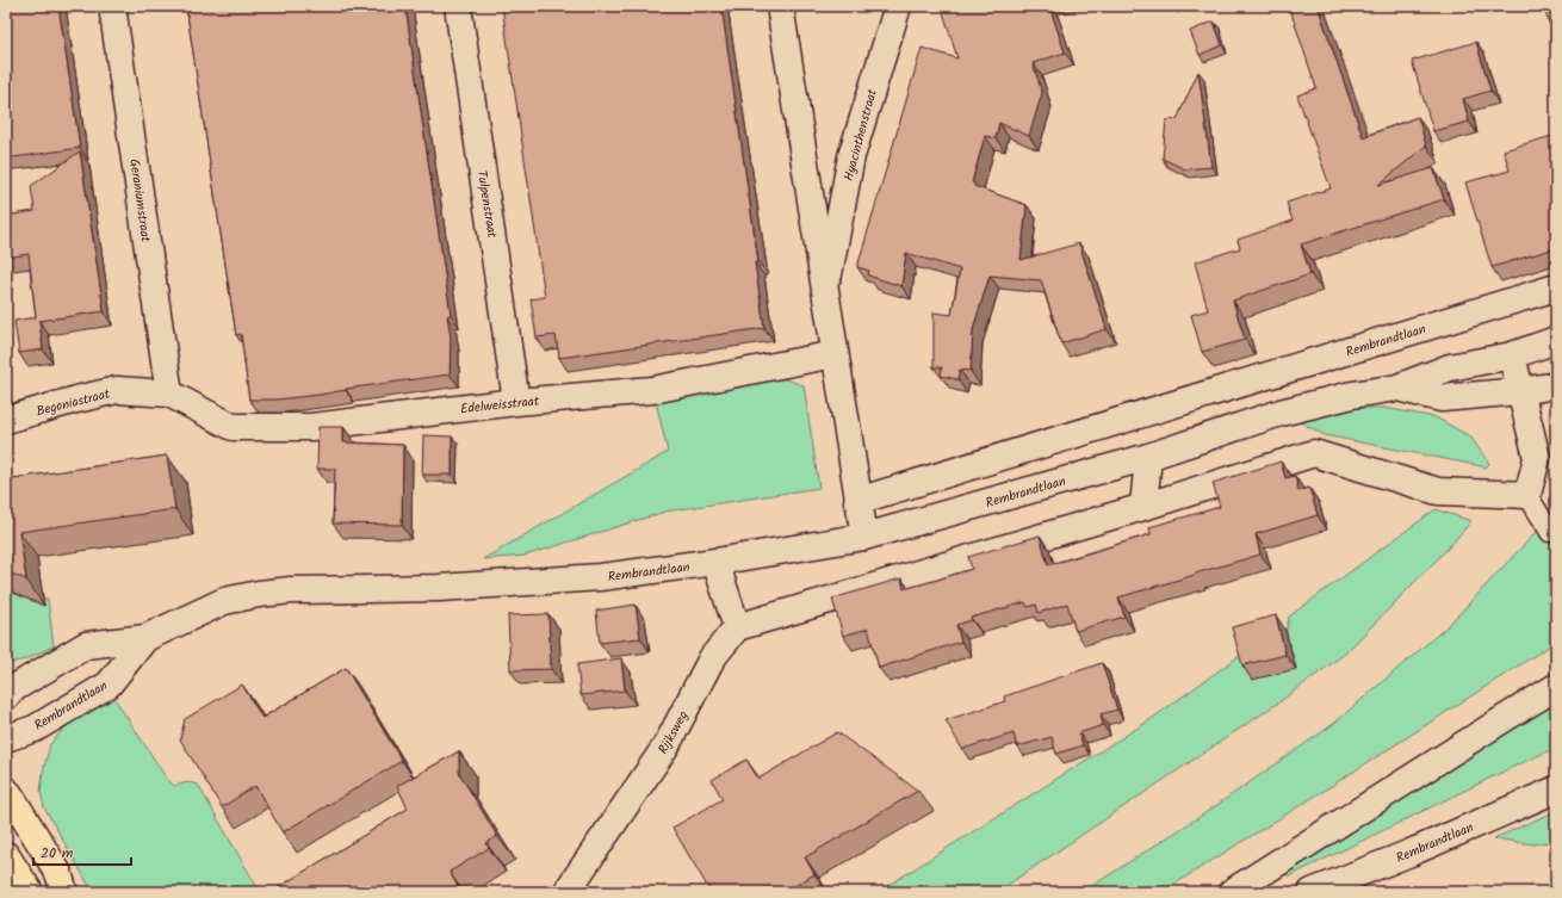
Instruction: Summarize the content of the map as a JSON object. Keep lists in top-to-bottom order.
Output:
{
  "streets": {
    "street": [
      "Hyacinthenstraat",
      "Geraniumstraat",
      "Tulpenstraat",
      "Rembrandtlaan",
      "Begoniastraat",
      "Edelweisstraat",
      "Rijksweg"
    ]
  },
  "crossings": [
    ["Hyacinthenstraat", "Rembrandtlaan"],
    ["Hyacinthenstraat", "Edelweisstraat"],
    ["Geraniumstraat", "Begoniastraat"],
    ["Geraniumstraat", "Edelweisstraat"],
    ["Tulpenstraat", "Edelweisstraat"],
    ["Begoniastraat", "Edelweisstraat"]
  ],
  "scale_bar": "20 m"
}
